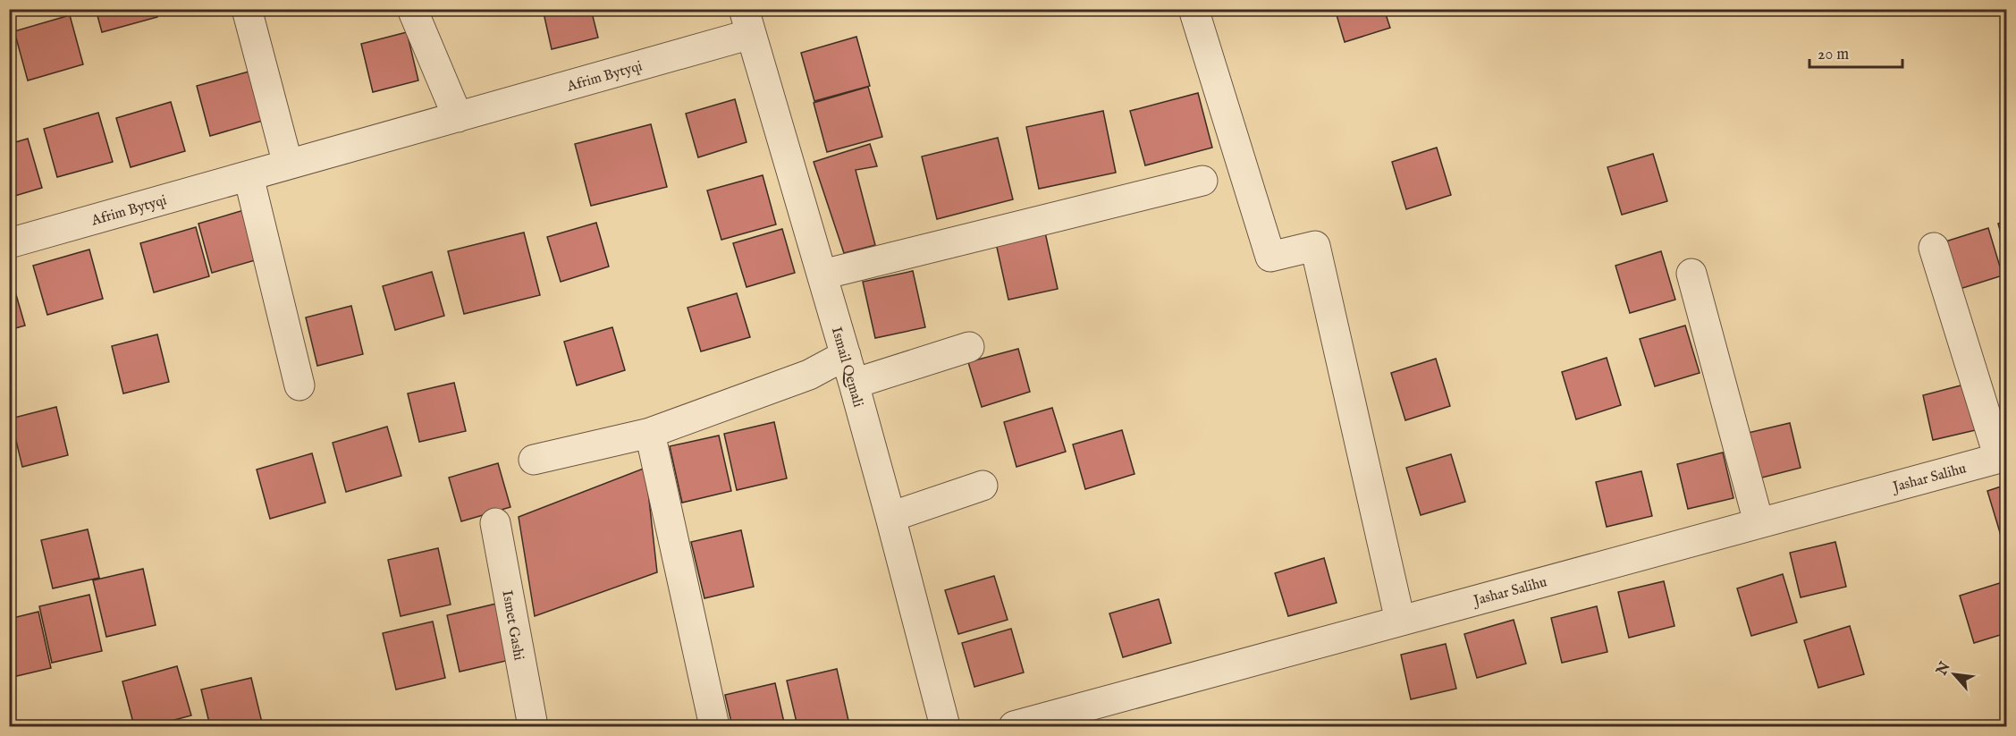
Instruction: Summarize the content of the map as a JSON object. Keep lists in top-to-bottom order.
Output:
{
  "streets": {
    "street": [
      "Afrim Bytyqi",
      "Ismail Qemali",
      "Jashar Salihu",
      "Ismet Gashi"
    ]
  },
  "crossings": [
    ["Afrim Bytyqi", "Ismail Qemali"]
  ],
  "scale_bar": "20 m",
  "north": "top left"
}
